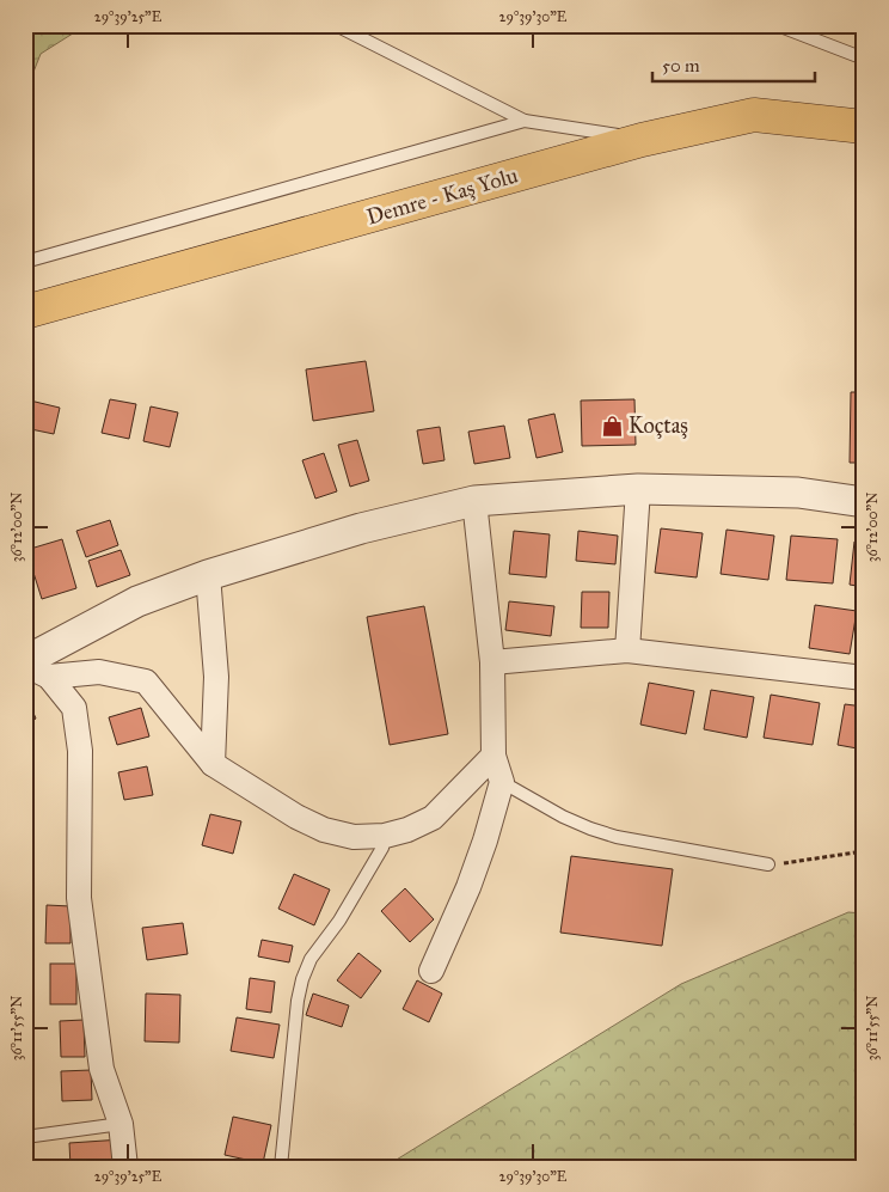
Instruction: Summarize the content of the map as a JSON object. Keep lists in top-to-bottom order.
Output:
{
  "streets": {
    "highway": ["Demre - Kaş Yolu"]
  },
  "places": {
    "shop": ["Koçtaş"]
  },
  "scale_bar": "50 m",
  "coordinates": [
    "29°39'25\"E",
    "29°39'30\"E",
    "36°12'00\"N",
    "36°11'55\"N"
  ]
}
